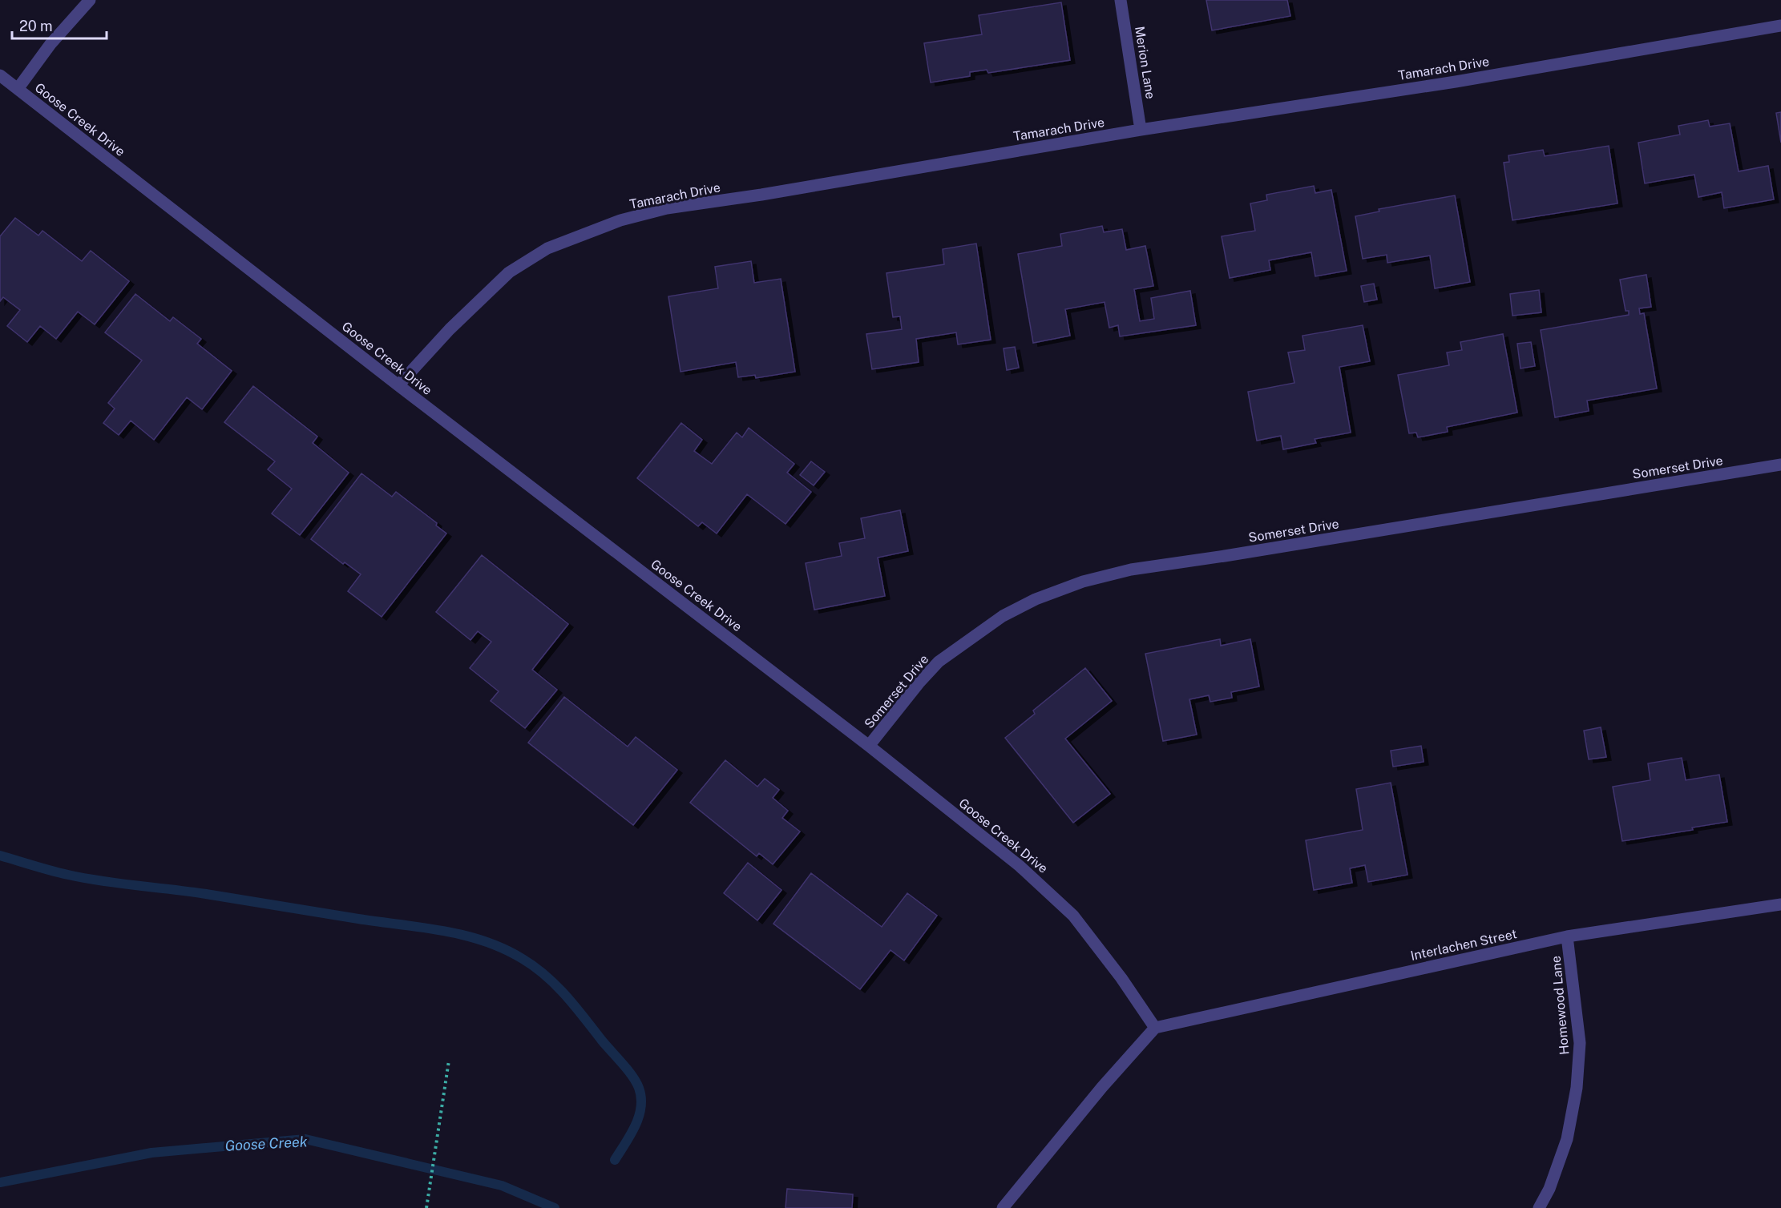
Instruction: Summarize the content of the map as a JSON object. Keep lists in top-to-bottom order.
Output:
{
  "streets": {
    "street": [
      "Merion Lane",
      "Tamarach Drive",
      "Goose Creek Drive",
      "Somerset Drive",
      "Interlachen Street",
      "Homewood Lane"
    ]
  },
  "crossings": [
    ["Merion Lane", "Tamarach Drive"],
    ["Tamarach Drive", "Goose Creek Drive"],
    ["Goose Creek Drive", "Somerset Drive"],
    ["Goose Creek Drive", "Interlachen Street"],
    ["Interlachen Street", "Homewood Lane"]
  ],
  "water": ["Goose Creek"],
  "scale_bar": "20 m"
}
